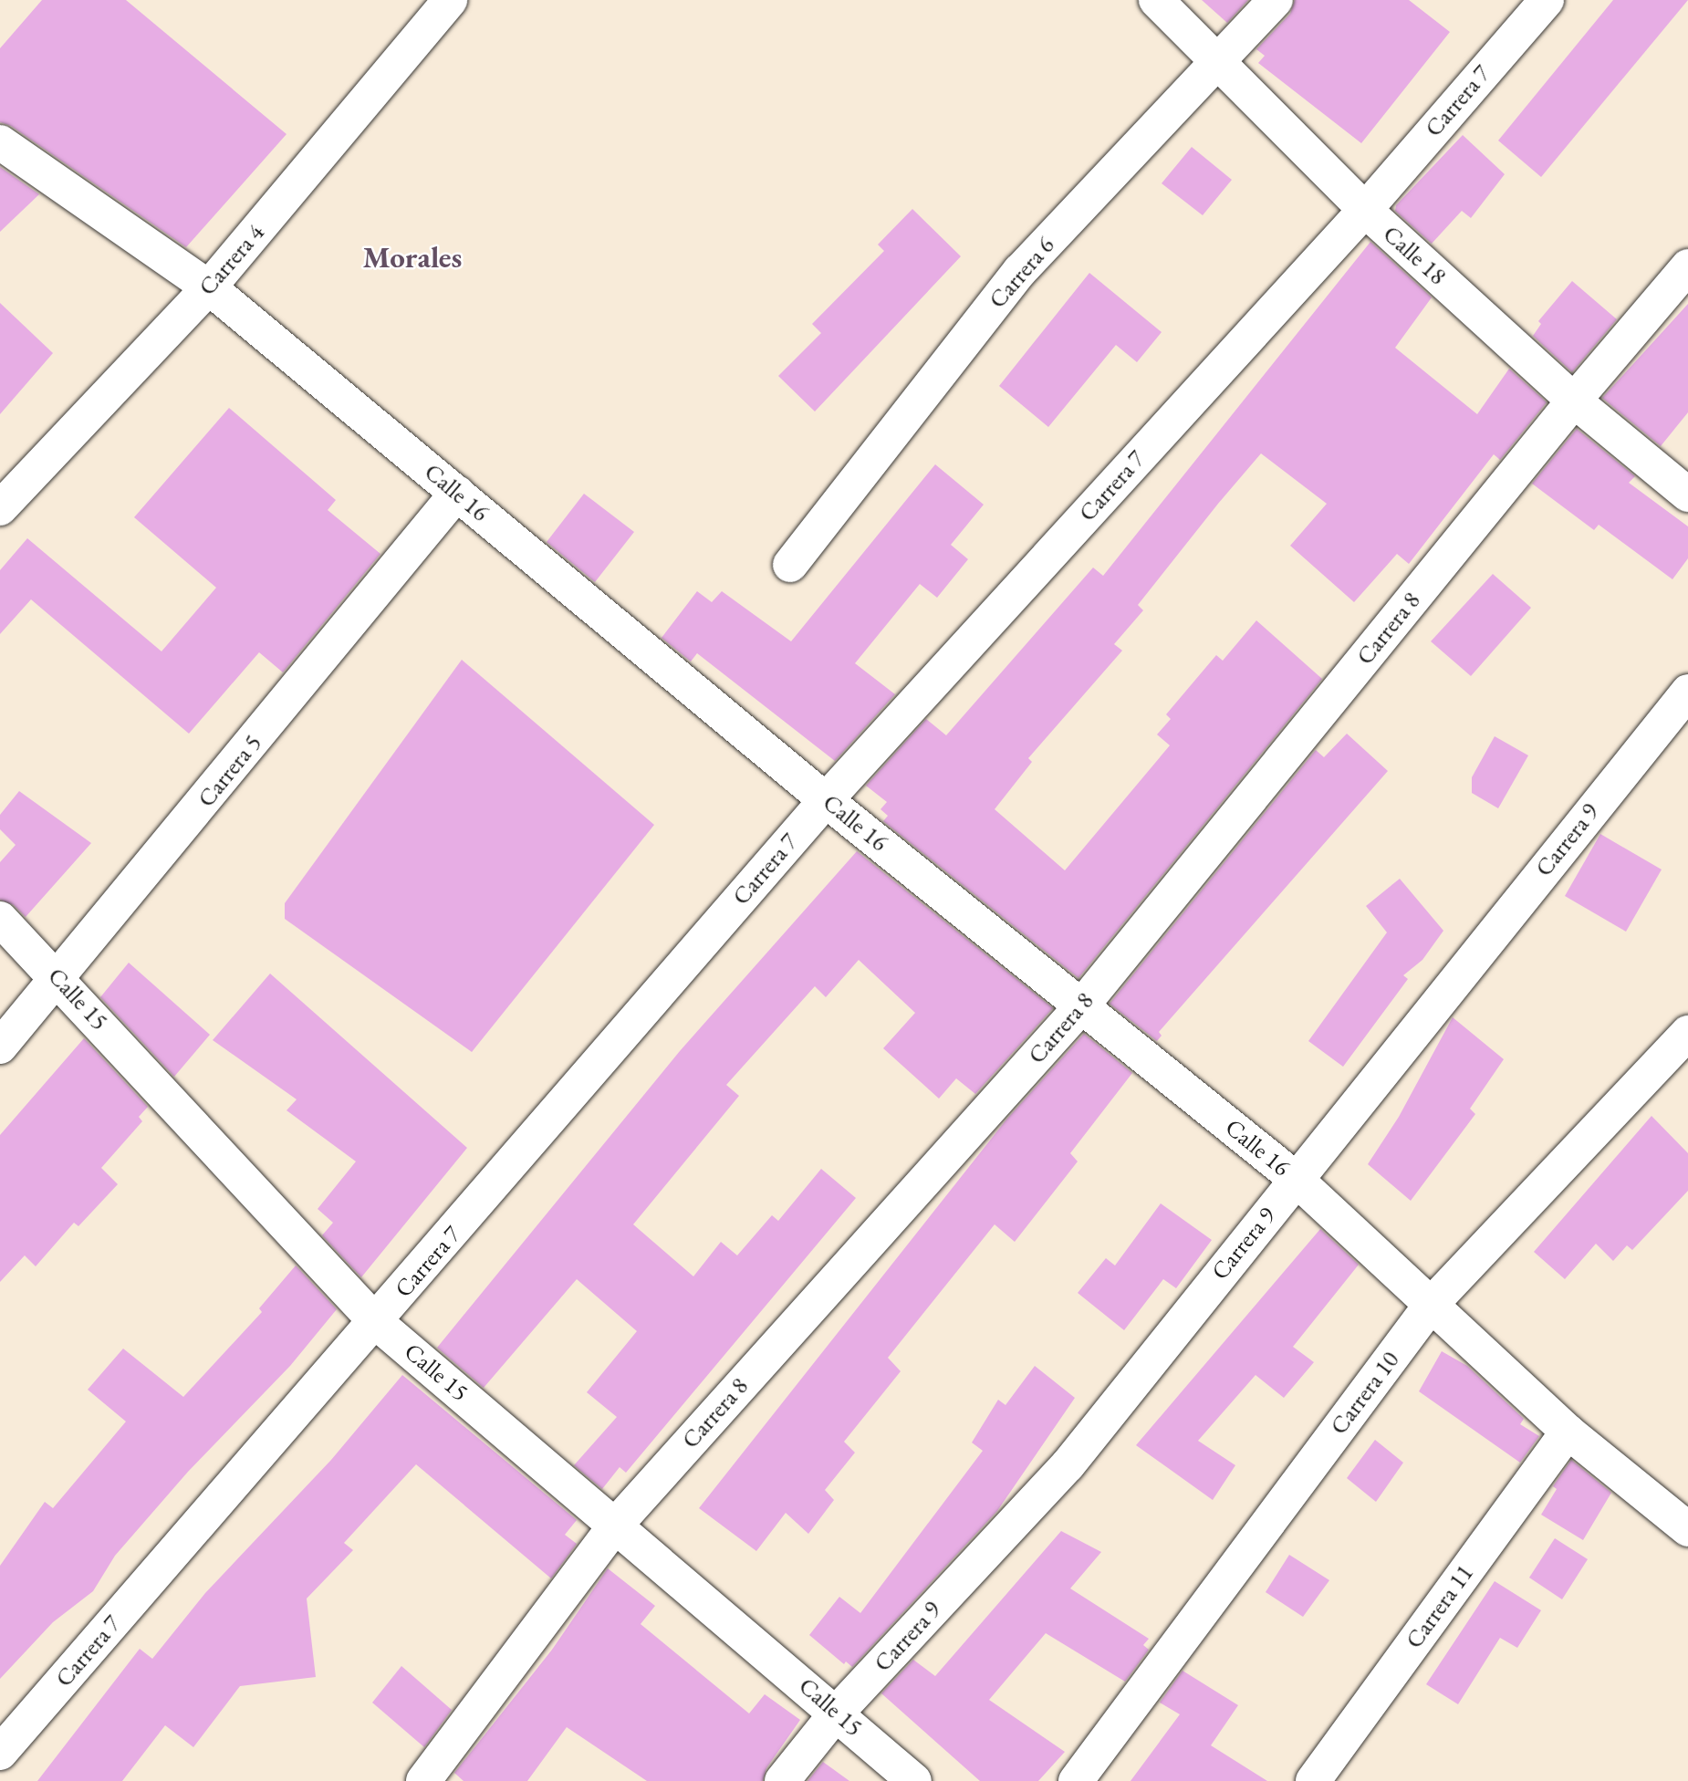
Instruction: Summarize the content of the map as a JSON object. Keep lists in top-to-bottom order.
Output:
{
  "streets": {
    "street": [
      "Carrera 7",
      "Calle 18",
      "Carrera 4",
      "Carrera 6",
      "Calle 16",
      "Carrera 8",
      "Carrera 5",
      "Carrera 9",
      "Calle 15",
      "Carrera 10",
      "Carrera 11"
    ]
  },
  "crossings": [
    ["Carrera 7", "Calle 18"],
    ["Carrera 7", "Calle 16"],
    ["Carrera 7", "Calle 15"],
    ["Calle 18", "Carrera 6"],
    ["Calle 18", "Carrera 8"],
    ["Carrera 4", "Calle 16"],
    ["Calle 16", "Carrera 8"],
    ["Calle 16", "Carrera 5"],
    ["Calle 16", "Carrera 9"],
    ["Calle 16", "Carrera 10"],
    ["Calle 16", "Carrera 11"],
    ["Carrera 8", "Calle 15"],
    ["Carrera 5", "Calle 15"],
    ["Carrera 9", "Calle 15"]
  ],
  "districts": ["Morales"]
}
